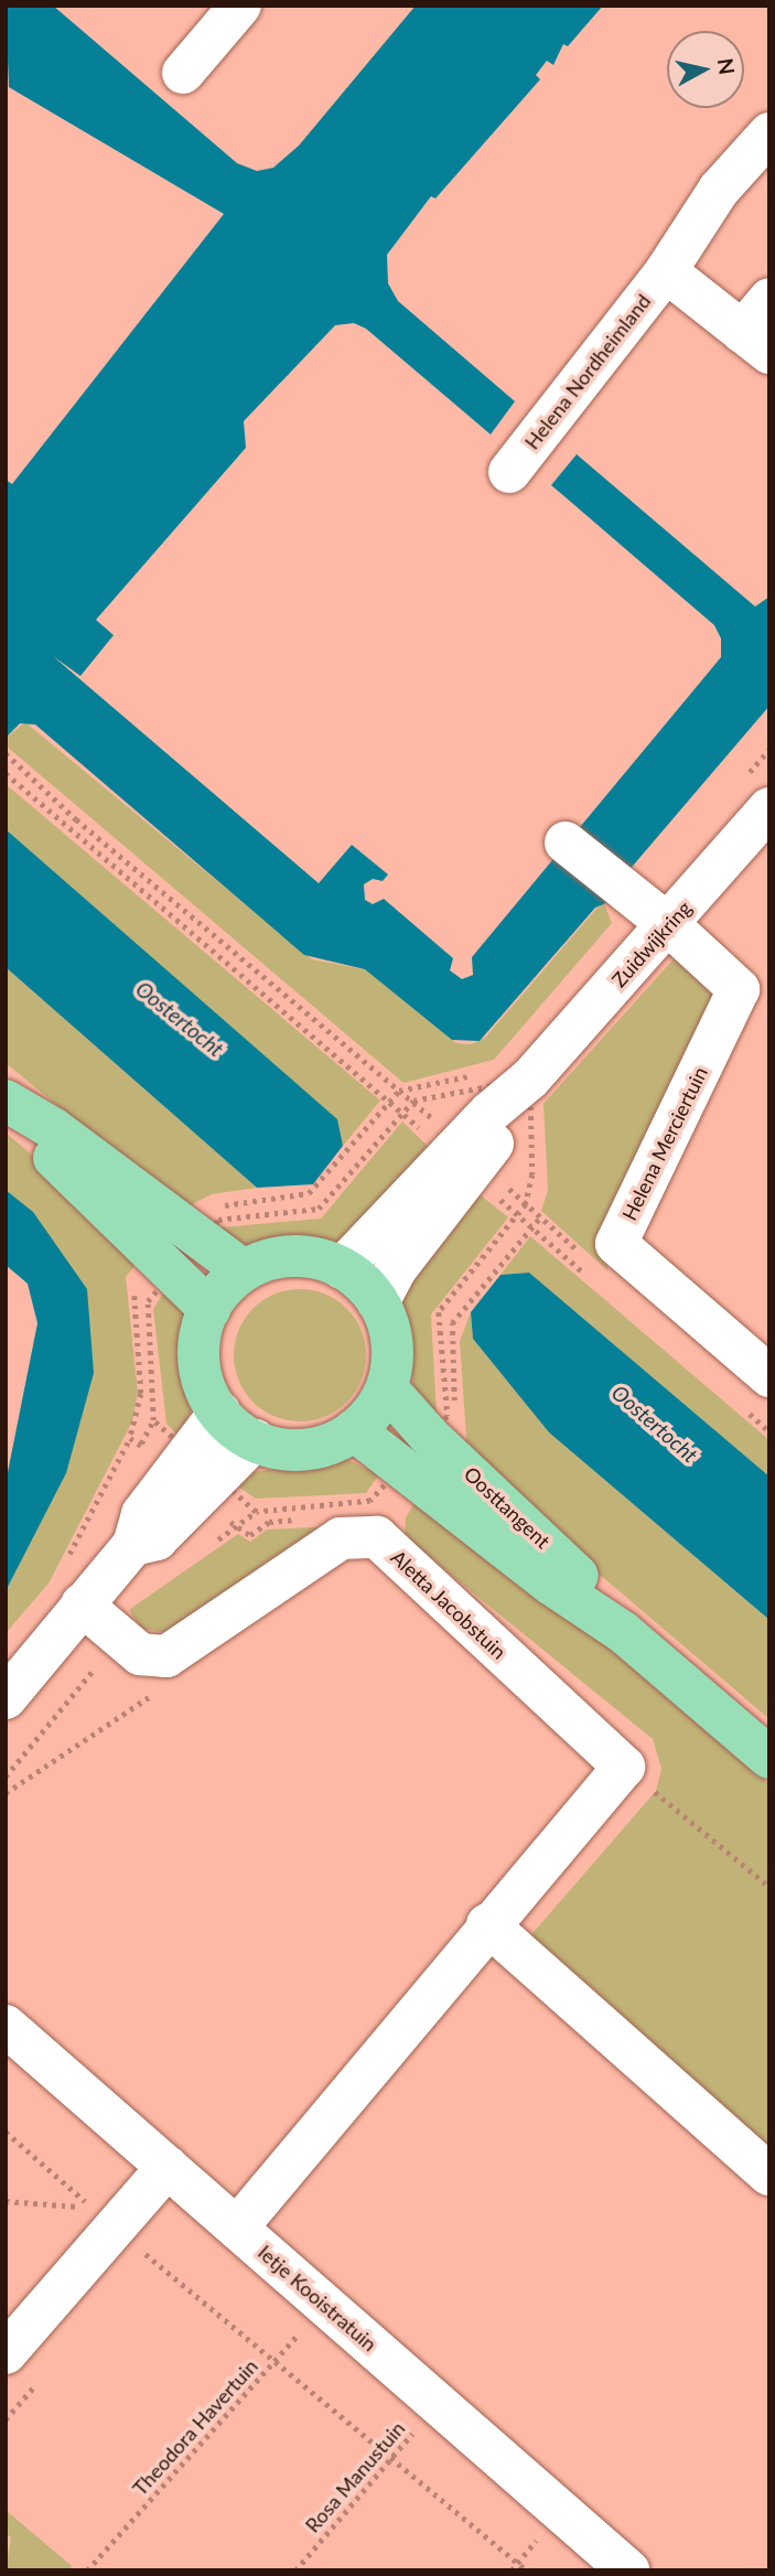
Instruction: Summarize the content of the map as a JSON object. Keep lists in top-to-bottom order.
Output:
{
  "streets": {
    "main road": ["Oosttangent"],
    "street": [
      "Helena Nordheimland",
      "Zuidwijkring",
      "Helena Merciertuin",
      "Aletta Jacobstuin",
      "Ietje Kooistratuin"
    ],
    "path": ["Theodora Havertuin", "Rosa Manustuin"]
  },
  "crossings": [
    ["Zuidwijkring", "Helena Merciertuin"],
    ["Zuidwijkring", "Oosttangent"],
    ["Ietje Kooistratuin", "Theodora Havertuin"],
    ["Ietje Kooistratuin", "Rosa Manustuin"]
  ],
  "water": ["Oostertocht"],
  "north": "right"
}
